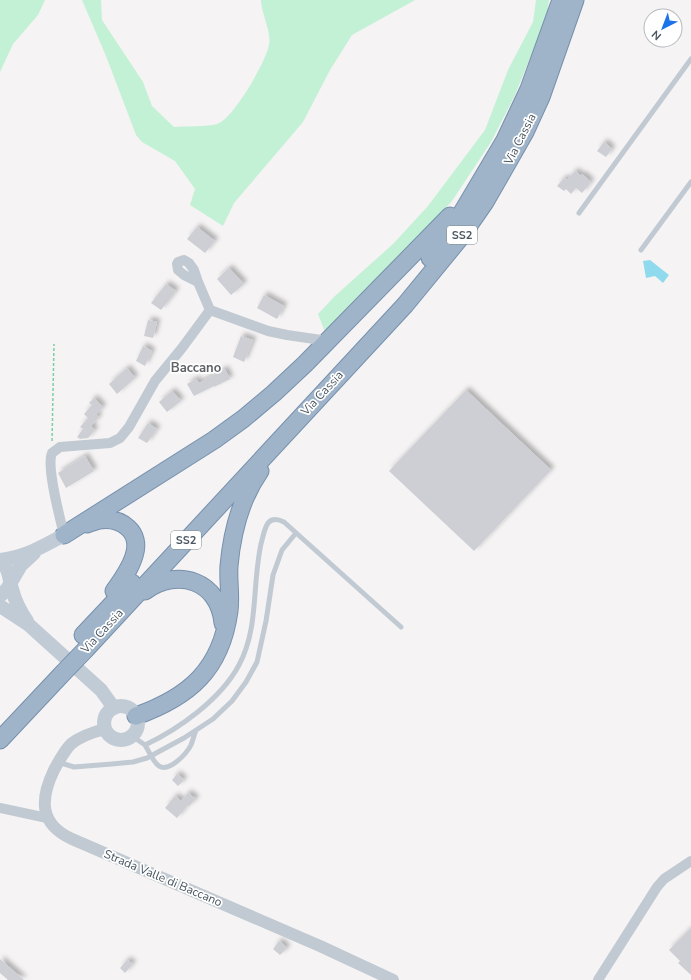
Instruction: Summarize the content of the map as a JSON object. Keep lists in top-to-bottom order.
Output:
{
  "streets": {
    "highway": ["Via Cassia", "SS2"],
    "street": ["Strada Valle di Baccano"]
  },
  "districts": ["Baccano"],
  "north": "bottom left"
}
